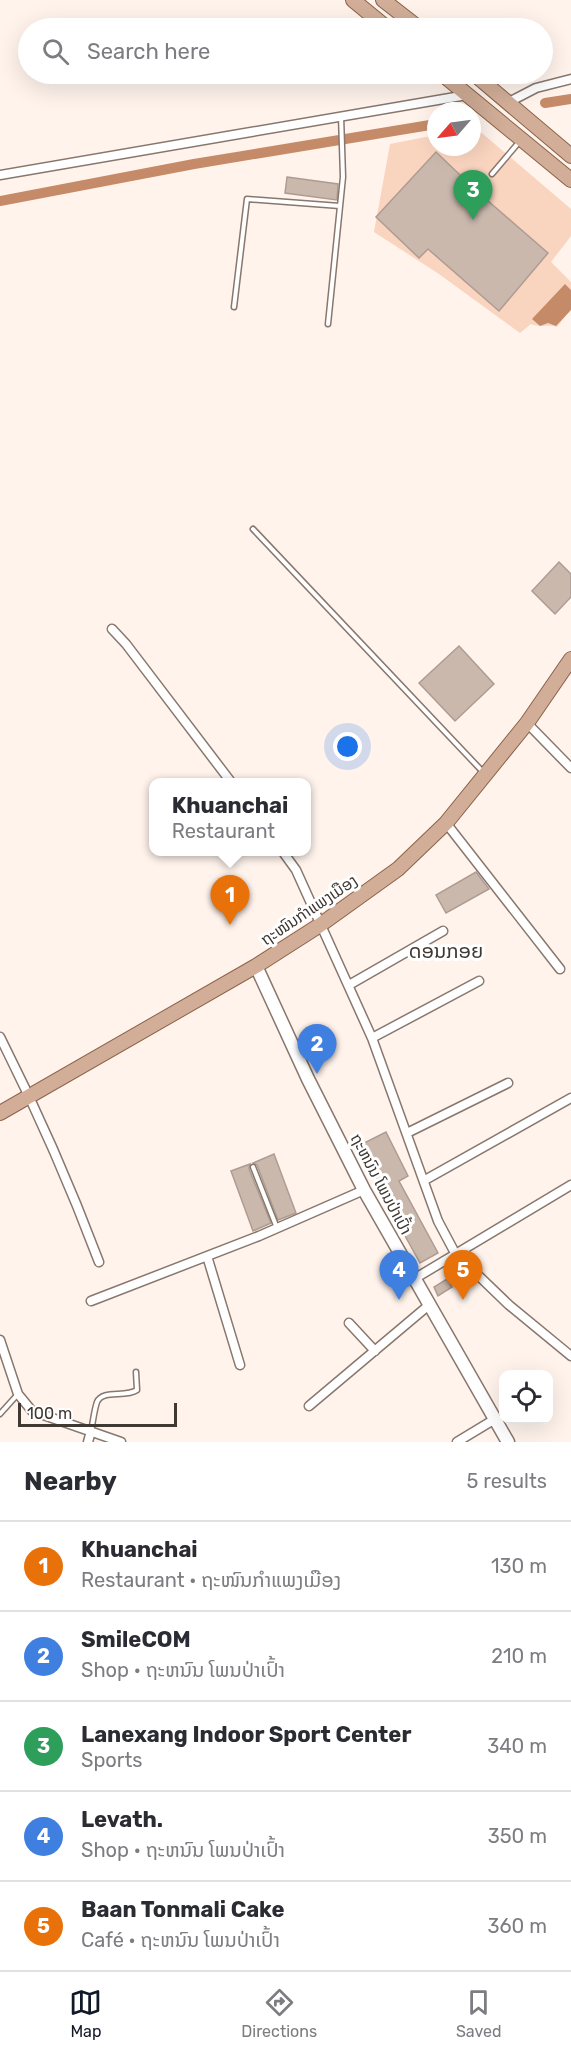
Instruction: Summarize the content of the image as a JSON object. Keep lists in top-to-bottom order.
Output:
{
  "streets": {
    "main road": ["ຖະໜົນກຳແພງເມືອງ"],
    "street": ["ຖະຫນົນ ໂພນປ່າເປົ້າ"]
  },
  "crossings": [
    ["ຖະໜົນກຳແພງເມືອງ", "ຖະຫນົນ ໂພນປ່າເປົ້າ"]
  ],
  "districts": ["ດອນກອຍ"],
  "scale_bar": "100 m",
  "north": "bottom left",
  "page": {
    "search": "Search here",
    "pins": [
      "3",
      "1",
      "2",
      "4",
      "5"
    ],
    "popup": ["Khuanchai", "Restaurant"],
    "scale": "100 m",
    "heading": ["Nearby", "5 results"],
    "list": [
      {
        "mark": "1",
        "name": "Khuanchai",
        "note": "Restaurant · ຖະໜົນກຳແພງເມືອງ",
        "value": "130 m"
      },
      {
        "mark": "2",
        "name": "SmileCOM",
        "note": "Shop · ຖະຫນົນ ໂພນປ່າເປົ້າ",
        "value": "210 m"
      },
      {
        "mark": "3",
        "name": "Lanexang Indoor Sport Center",
        "note": "Sports",
        "value": "340 m"
      },
      {
        "mark": "4",
        "name": "Levath.",
        "note": "Shop · ຖະຫນົນ ໂພນປ່າເປົ້າ",
        "value": "350 m"
      },
      {
        "mark": "5",
        "name": "Baan Tonmali Cake",
        "note": "Café · ຖະຫນົນ ໂພນປ່າເປົ້າ",
        "value": "360 m"
      }
    ],
    "nav": ["Map", "Directions", "Saved"]
  }
}
